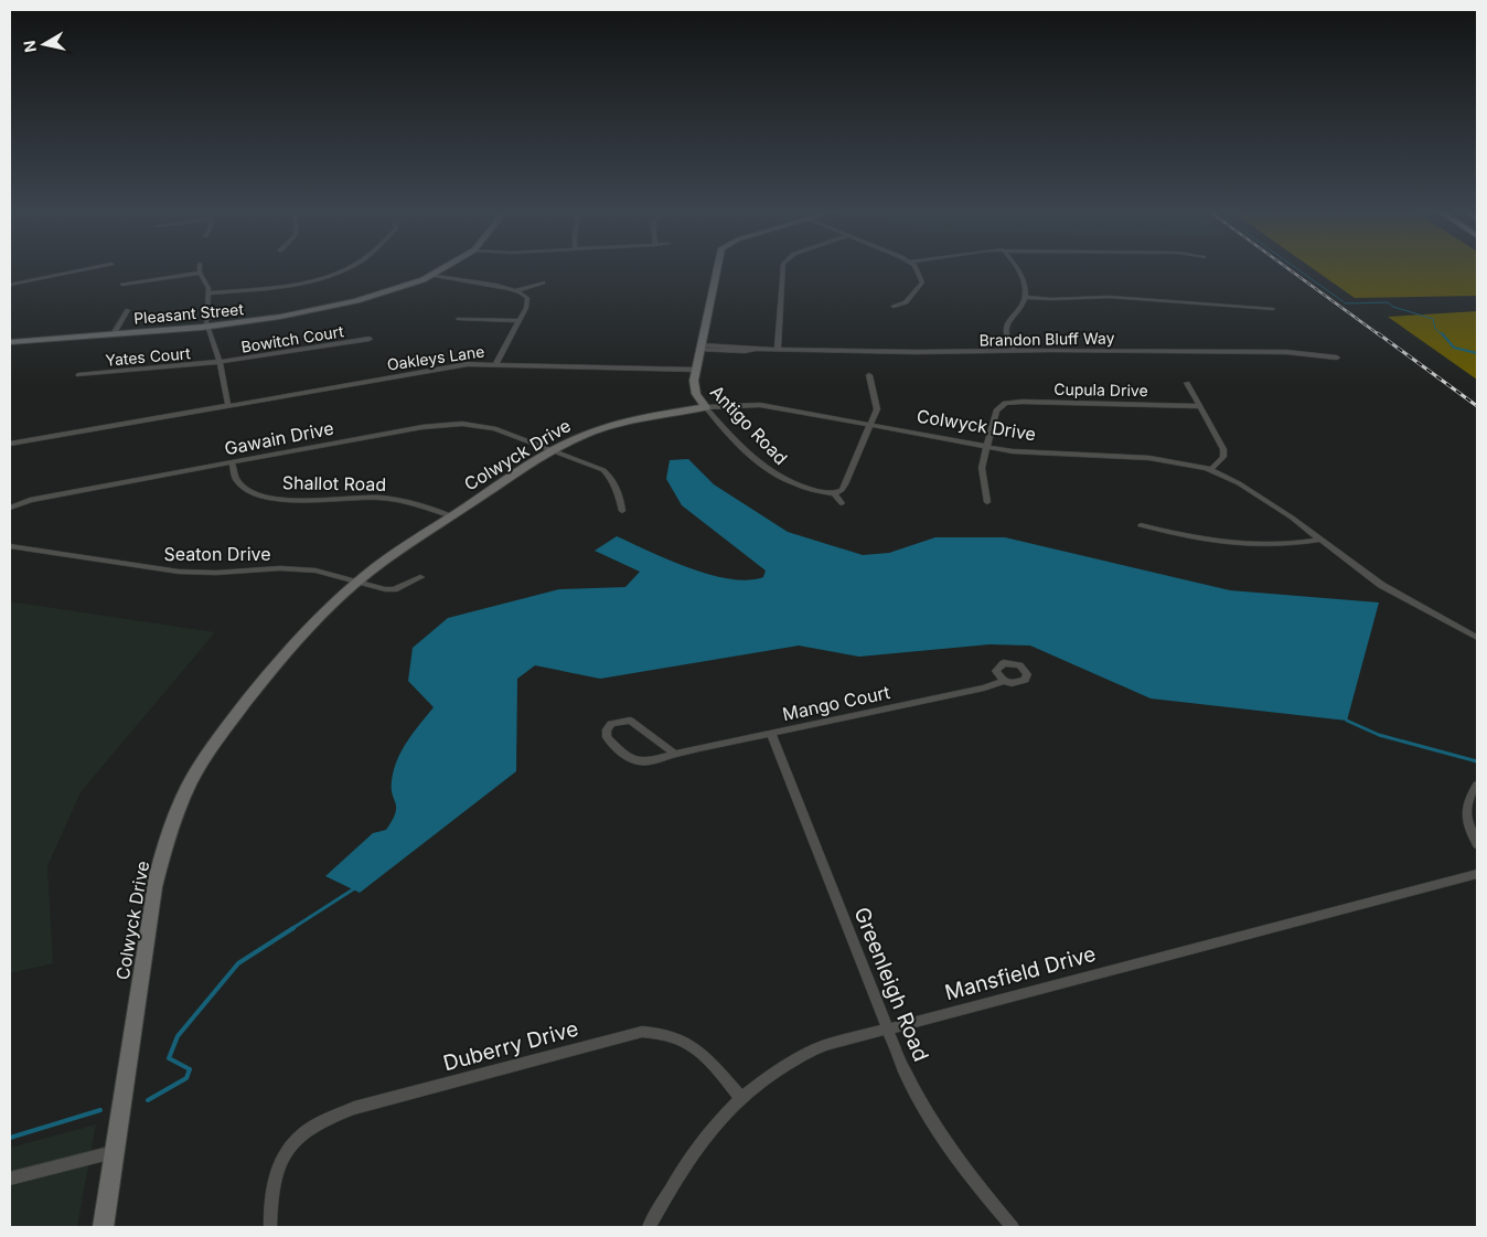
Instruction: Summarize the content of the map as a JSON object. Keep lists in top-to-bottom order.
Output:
{
  "streets": {
    "street": [
      "Pleasant Street",
      "Bowitch Court",
      "Brandon Bluff Way",
      "Yates Court",
      "Oakleys Lane",
      "Cupula Drive",
      "Antigo Road",
      "Colwyck Drive",
      "Gawain Drive",
      "Shallot Road",
      "Seaton Drive",
      "Mango Court",
      "Mansfield Drive",
      "Greenleigh Road",
      "Duberry Drive"
    ]
  },
  "crossings": [
    ["Bowitch Court", "Yates Court"],
    ["Oakleys Lane", "Antigo Road"],
    ["Cupula Drive", "Colwyck Drive"],
    ["Antigo Road", "Colwyck Drive"],
    ["Colwyck Drive", "Gawain Drive"],
    ["Colwyck Drive", "Shallot Road"],
    ["Colwyck Drive", "Seaton Drive"],
    ["Gawain Drive", "Shallot Road"],
    ["Mango Court", "Greenleigh Road"],
    ["Mansfield Drive", "Greenleigh Road"],
    ["Mansfield Drive", "Duberry Drive"]
  ],
  "north": "left"
}
